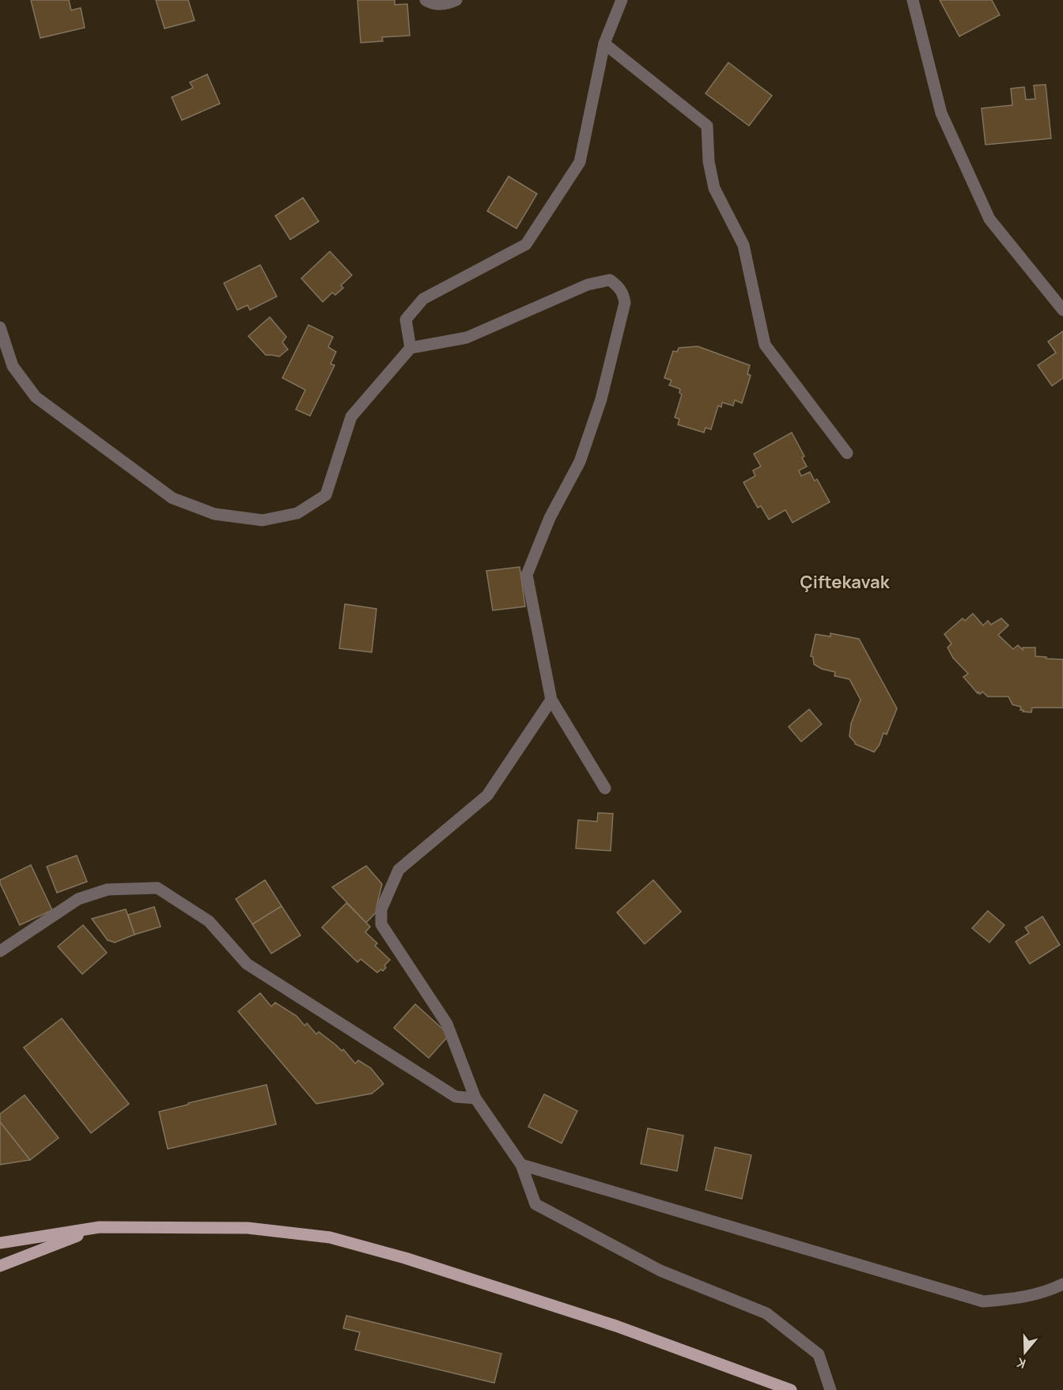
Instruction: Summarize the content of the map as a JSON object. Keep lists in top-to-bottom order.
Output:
{
  "districts": ["Çiftekavak"],
  "north": "bottom"
}
